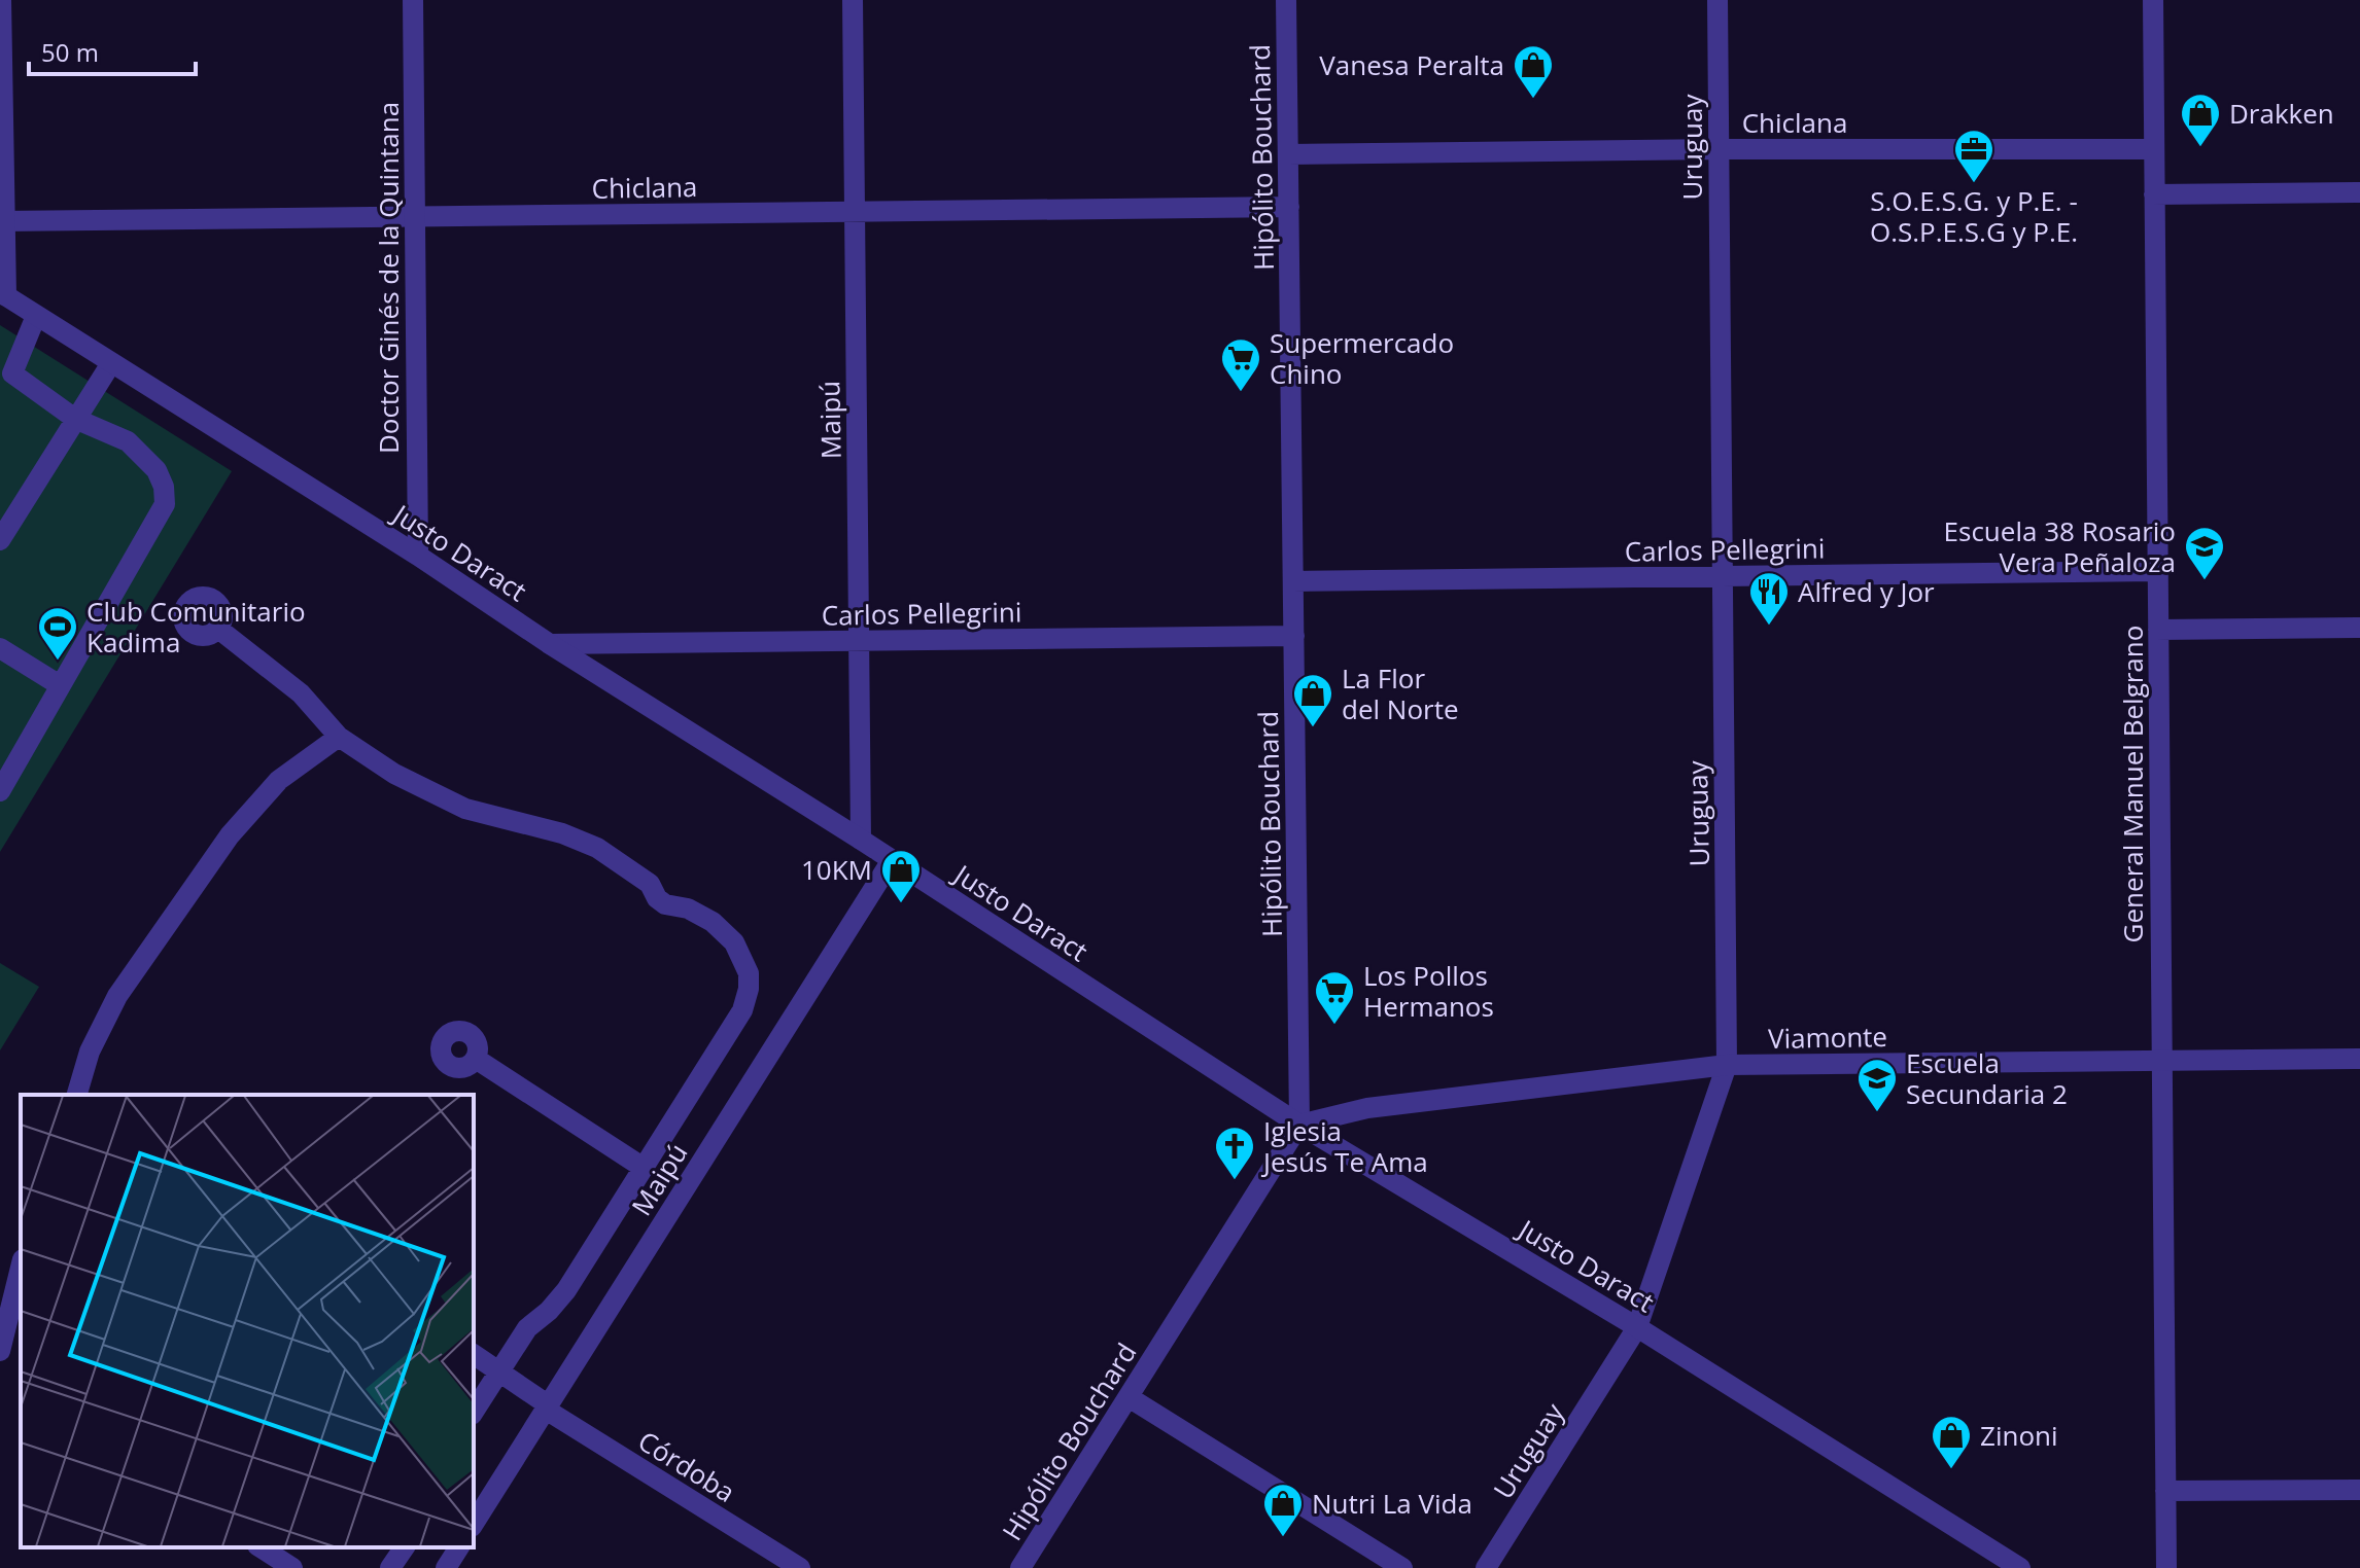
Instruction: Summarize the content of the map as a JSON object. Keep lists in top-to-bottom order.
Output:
{
  "streets": {
    "street": [
      "Chiclana",
      "Uruguay",
      "Hipólito Bouchard",
      "Doctor Ginés de la Quintana",
      "Maipú",
      "Carlos Pellegrini",
      "Justo Daract",
      "General Manuel Belgrano",
      "Viamonte",
      "Córdoba"
    ]
  },
  "crossings": [
    ["Chiclana", "Uruguay"],
    ["Chiclana", "Hipólito Bouchard"],
    ["Chiclana", "Doctor Ginés de la Quintana"],
    ["Chiclana", "Maipú"],
    ["Chiclana", "General Manuel Belgrano"],
    ["Uruguay", "Carlos Pellegrini"],
    ["Uruguay", "Justo Daract"],
    ["Uruguay", "Viamonte"],
    ["Hipólito Bouchard", "Carlos Pellegrini"],
    ["Hipólito Bouchard", "Justo Daract"],
    ["Hipólito Bouchard", "Viamonte"],
    ["Doctor Ginés de la Quintana", "Justo Daract"],
    ["Maipú", "Carlos Pellegrini"],
    ["Maipú", "Justo Daract"],
    ["Maipú", "Córdoba"],
    ["Carlos Pellegrini", "Justo Daract"],
    ["Carlos Pellegrini", "General Manuel Belgrano"],
    ["Justo Daract", "Viamonte"],
    ["General Manuel Belgrano", "Viamonte"]
  ],
  "places": {
    "shop": [
      "Vanesa Peralta",
      "Drakken",
      "La Flor del Norte",
      "10KM",
      "Zinoni",
      "Nutri La Vida"
    ],
    "office": ["S.O.E.S.G. y P.E. - O.S.P.E.S.G y P.E."],
    "supermarket": ["Supermercado Chino", "Los Pollos Hermanos"],
    "school or university": ["Escuela 38 Rosario Vera Peñaloza", "Escuela Secundaria 2"],
    "restaurant": ["Alfred y Jor"],
    "sports": ["Club Comunitario Kadima"],
    "church": ["Iglesia Jesús Te Ama"]
  },
  "scale_bar": "50 m"
}
